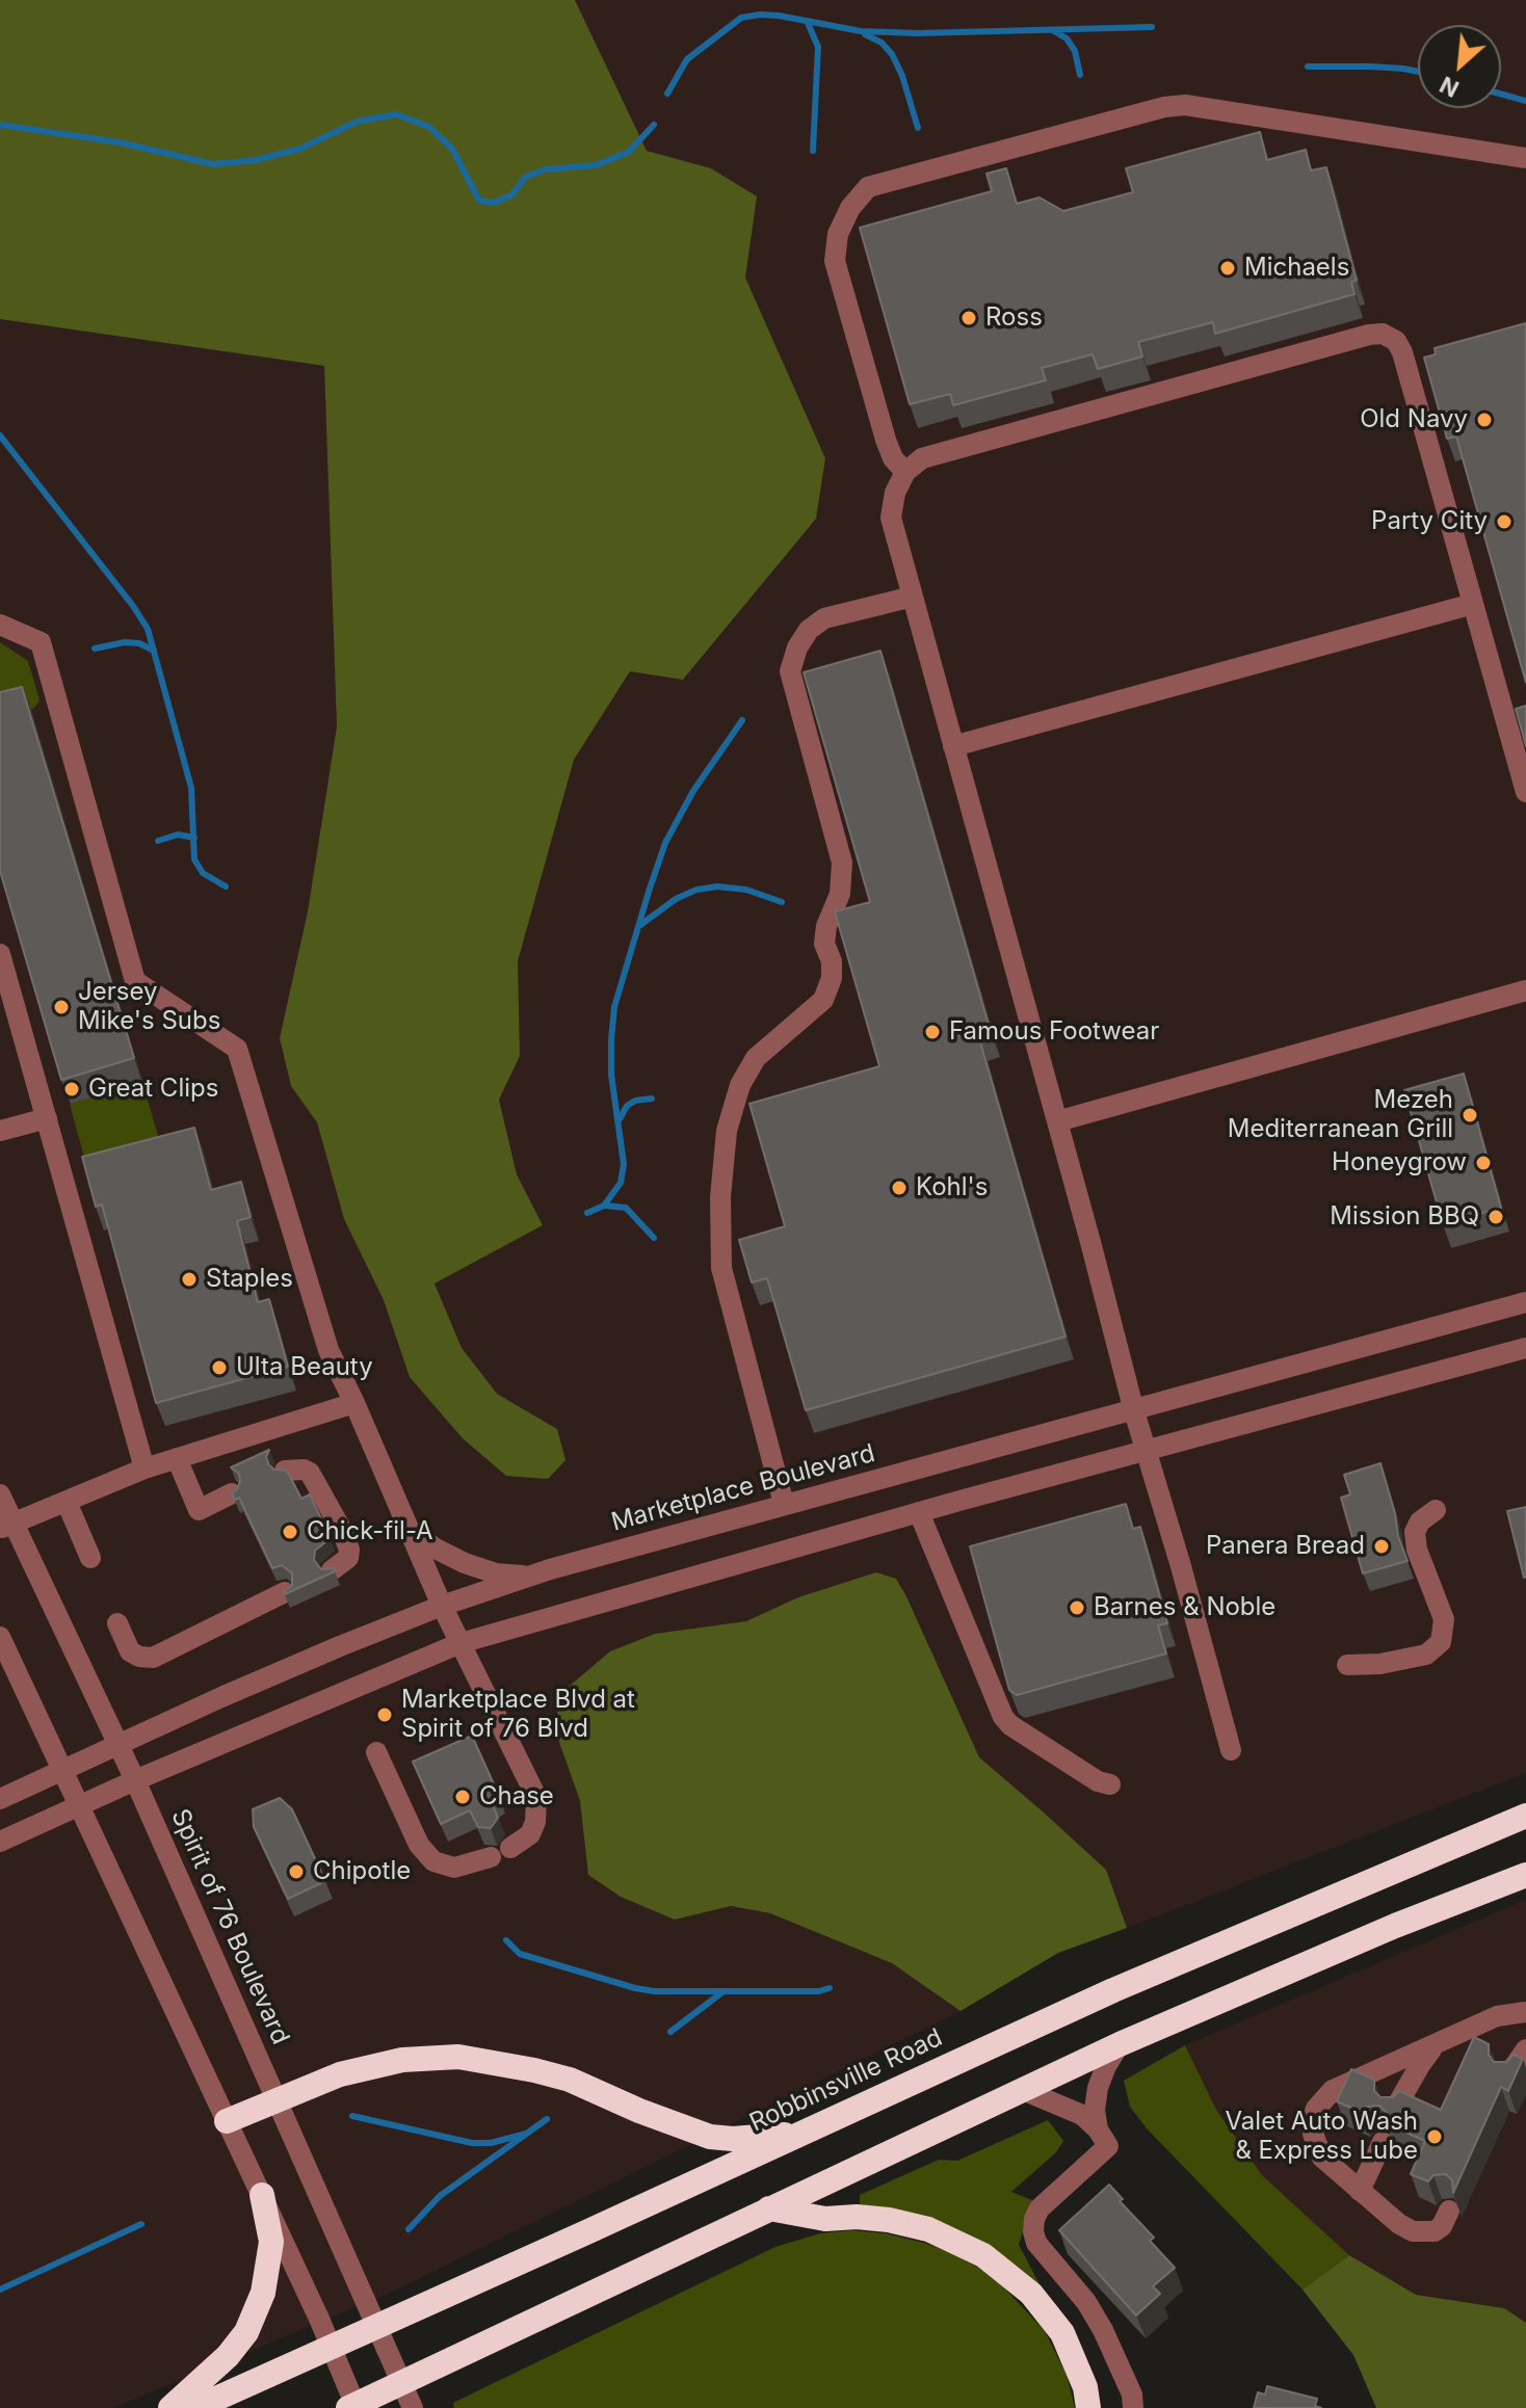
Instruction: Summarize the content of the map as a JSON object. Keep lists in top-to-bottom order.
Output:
{
  "streets": {
    "highway": ["Robbinsville Road"],
    "street": ["Marketplace Boulevard", "Spirit of 76 Boulevard"]
  },
  "crossings": [
    ["Marketplace Boulevard", "Spirit of 76 Boulevard"],
    ["Spirit of 76 Boulevard", "Robbinsville Road"]
  ],
  "places": [
    "Michaels",
    "Ross",
    "Old Navy",
    "Party City",
    "Jersey Mike's Subs",
    "Famous Footwear",
    "Great Clips",
    "Mezeh Mediterranean Grill",
    "Honeygrow",
    "Kohl's",
    "Mission BBQ",
    "Staples",
    "Ulta Beauty",
    "Chick-fil-A",
    "Panera Bread",
    "Barnes & Noble",
    "Marketplace Blvd at Spirit of 76 Blvd",
    "Chase",
    "Chipotle",
    "Valet Auto Wash & Express Lube"
  ],
  "north": "bottom left"
}
